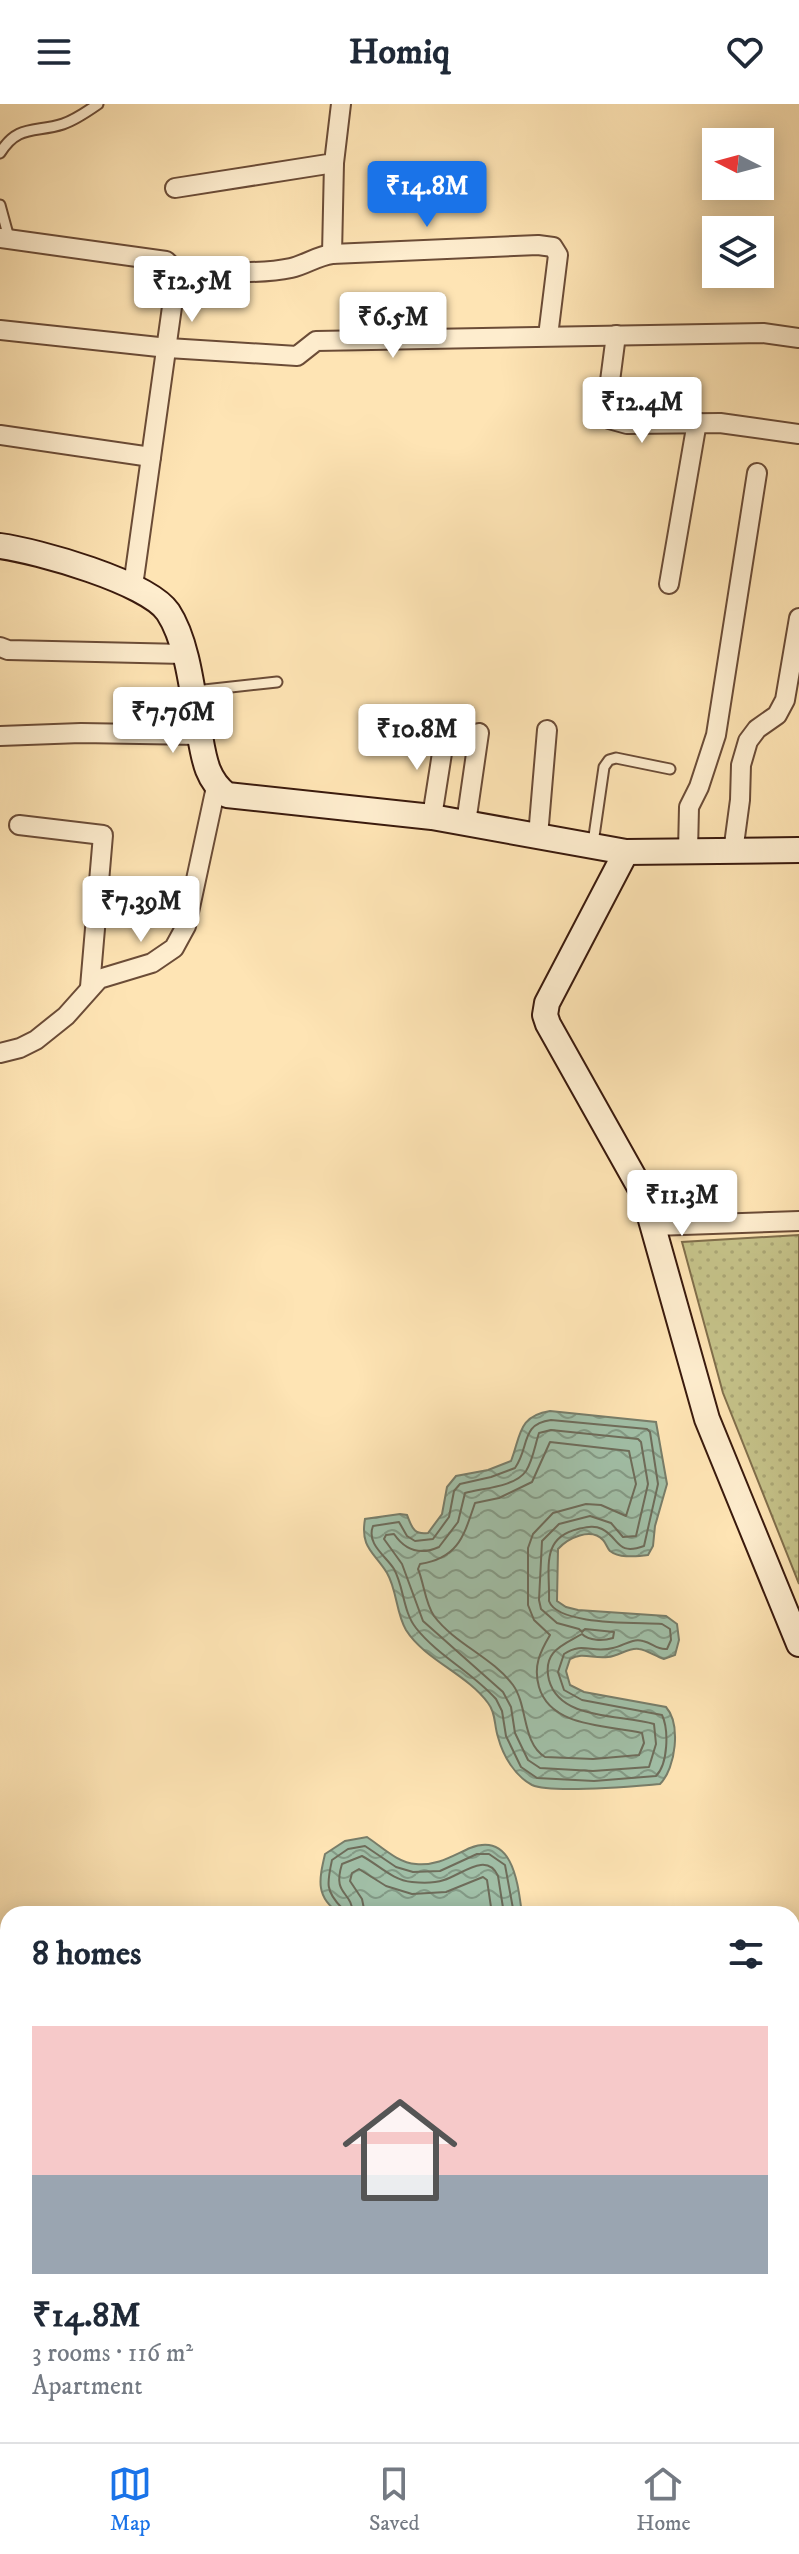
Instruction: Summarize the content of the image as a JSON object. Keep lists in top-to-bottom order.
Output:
{
  "north": "left",
  "page": {
    "header": "Homiq",
    "price": [
      "₹14.8M",
      "₹12.5M",
      "₹6.5M",
      "₹12.4M",
      "₹7.76M",
      "₹10.8M",
      "₹7.39M",
      "₹11.3M"
    ],
    "heading": "8 homes",
    "list": [
      {
        "name": "₹14.8M",
        "note": "3 rooms · 116 m² · Apartment"
      }
    ],
    "tabs": ["Map", "Saved", "Home"]
  }
}
